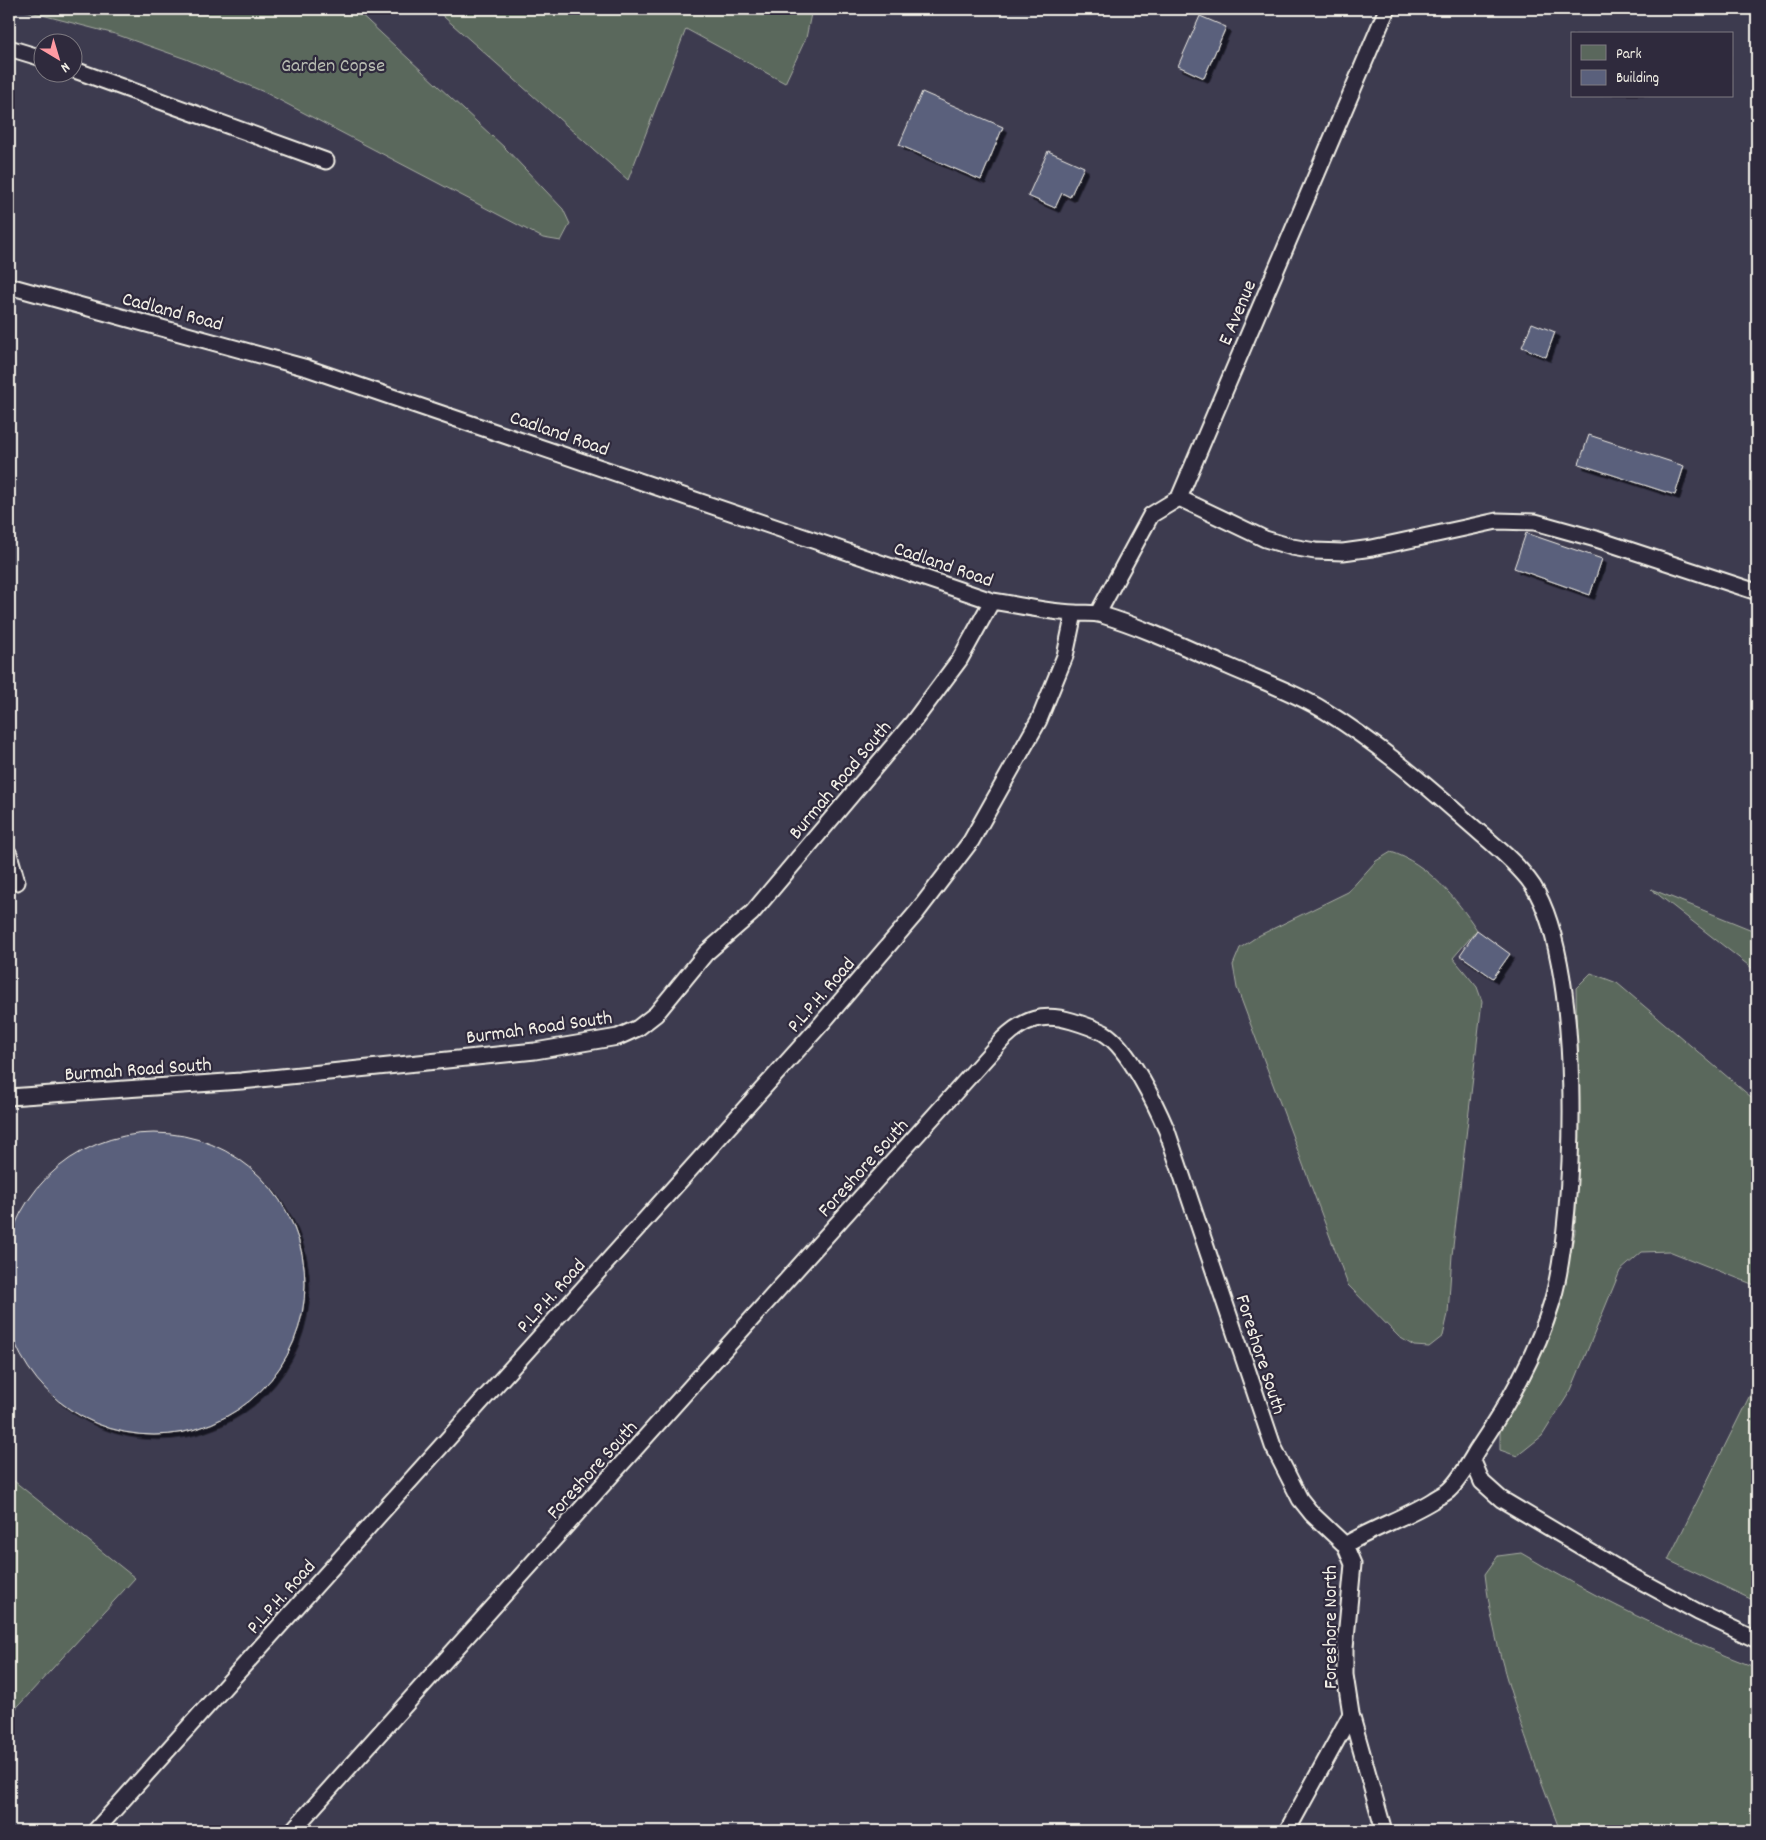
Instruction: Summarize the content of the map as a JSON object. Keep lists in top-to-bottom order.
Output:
{
  "streets": {
    "lane": [
      "Cadland Road",
      "E Avenue",
      "Burmah Road South",
      "P.L.P.H. Road",
      "Foreshore South",
      "Foreshore North"
    ]
  },
  "crossings": [
    ["Cadland Road", "Burmah Road South"],
    ["Cadland Road", "P.L.P.H. Road"],
    ["Cadland Road", "Foreshore North"],
    ["Foreshore South", "Foreshore North"]
  ],
  "parks": ["Garden Copse"],
  "legend": ["Park", "Building"],
  "north": "bottom right"
}
